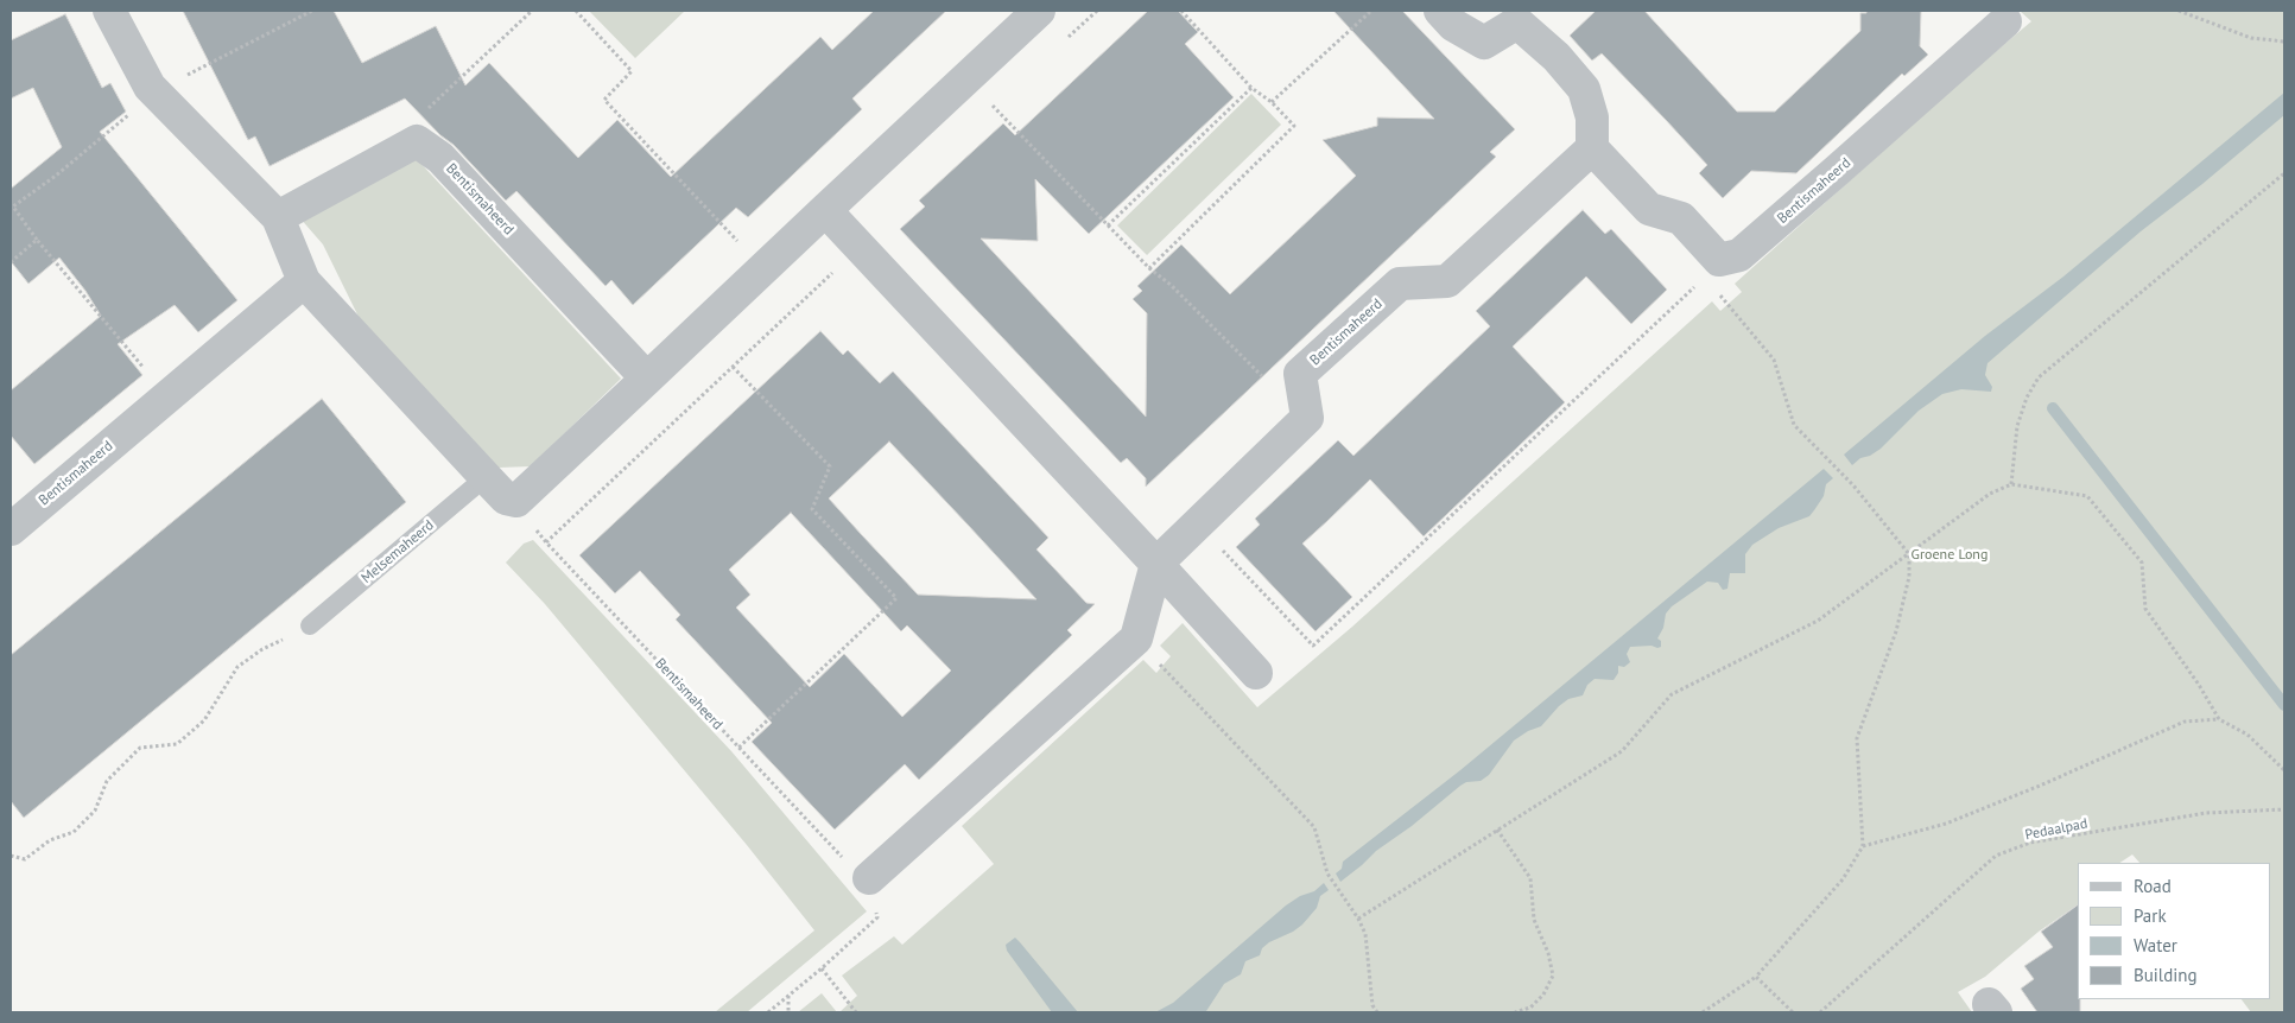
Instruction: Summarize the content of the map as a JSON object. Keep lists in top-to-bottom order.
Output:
{
  "streets": {
    "street": ["Bentismaheerd"],
    "lane": ["Melsemaheerd"],
    "path": ["Pedaalpad"]
  },
  "parks": ["Groene Long"],
  "legend": [
    "Road",
    "Park",
    "Water",
    "Building"
  ]
}
